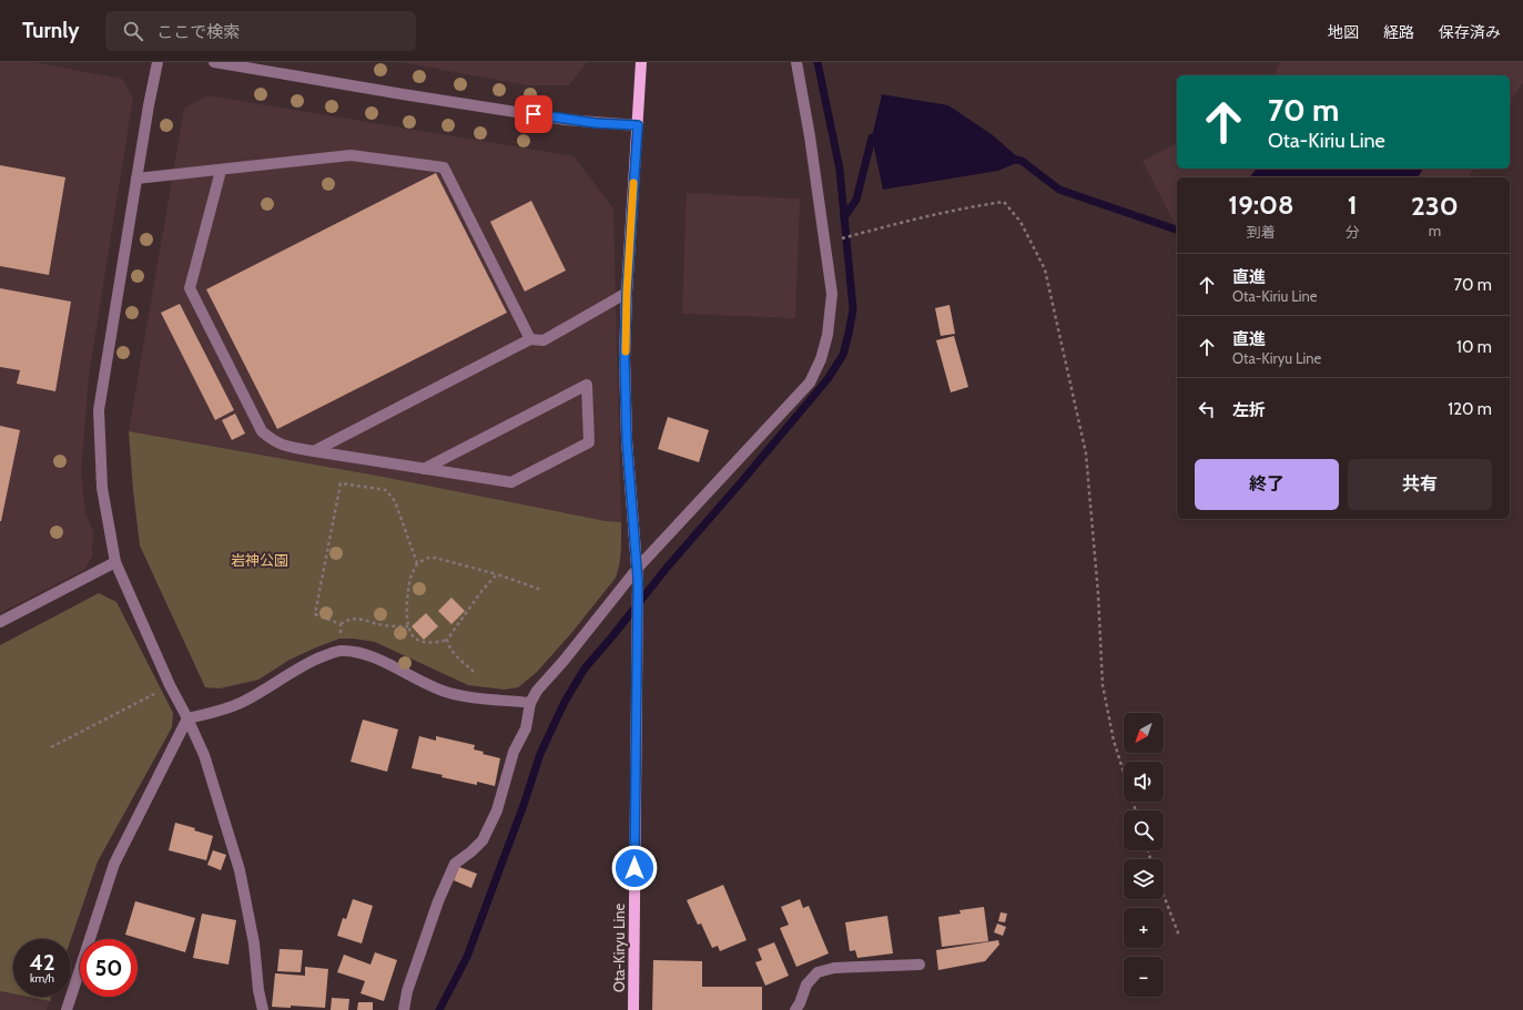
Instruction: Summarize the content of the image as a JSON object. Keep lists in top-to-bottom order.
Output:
{
  "streets": {
    "main road": ["Ota-Kiryu Line"]
  },
  "parks": ["岩神公園"],
  "north": "bottom left",
  "page": {
    "header": "Turnly",
    "search": "ここで検索",
    "nav": ["地図", "経路", "保存済み"],
    "turn": ["70 m", "Ota-Kiriu Line"],
    "eta": [
      "19:08",
      "到着",
      "1",
      "分",
      "230",
      "m"
    ],
    "list": [
      {
        "name": "直進",
        "note": "Ota-Kiriu Line",
        "value": "70 m"
      },
      {
        "name": "直進",
        "note": "Ota-Kiryu Line",
        "value": "10 m"
      },
      {
        "name": "左折",
        "value": "120 m"
      }
    ],
    "buttons": ["終了", "共有"],
    "map_buttons": ["+", "−"],
    "speed": "42 km/h",
    "limit": "50"
  }
}
